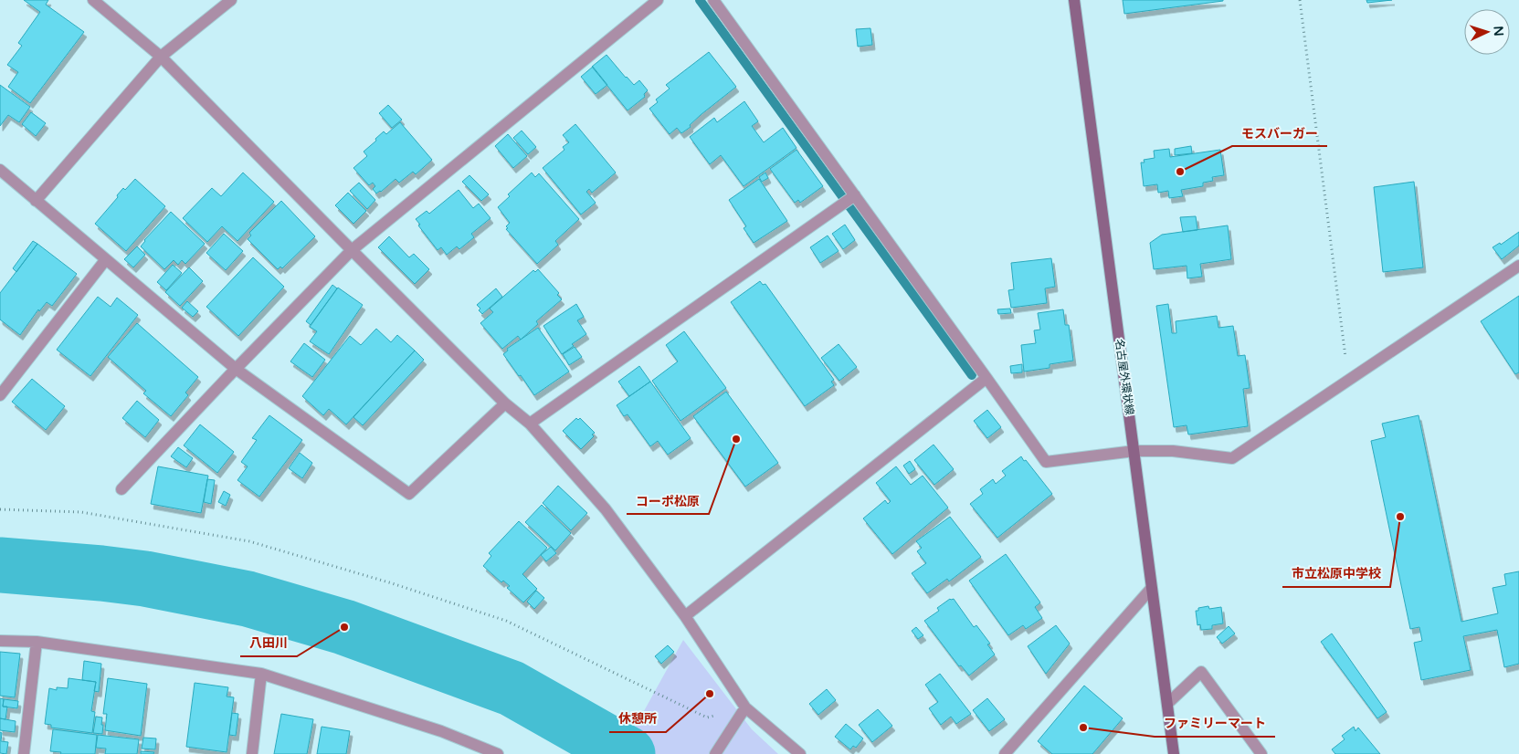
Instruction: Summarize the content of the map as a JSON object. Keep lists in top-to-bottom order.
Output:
{
  "streets": {
    "main road": ["名古屋外環状線"]
  },
  "places": [
    "モスバーガー",
    "コーポ松原",
    "市立松原中学校",
    "八田川",
    "休憩所",
    "ファミリーマート"
  ],
  "north": "right"
}
